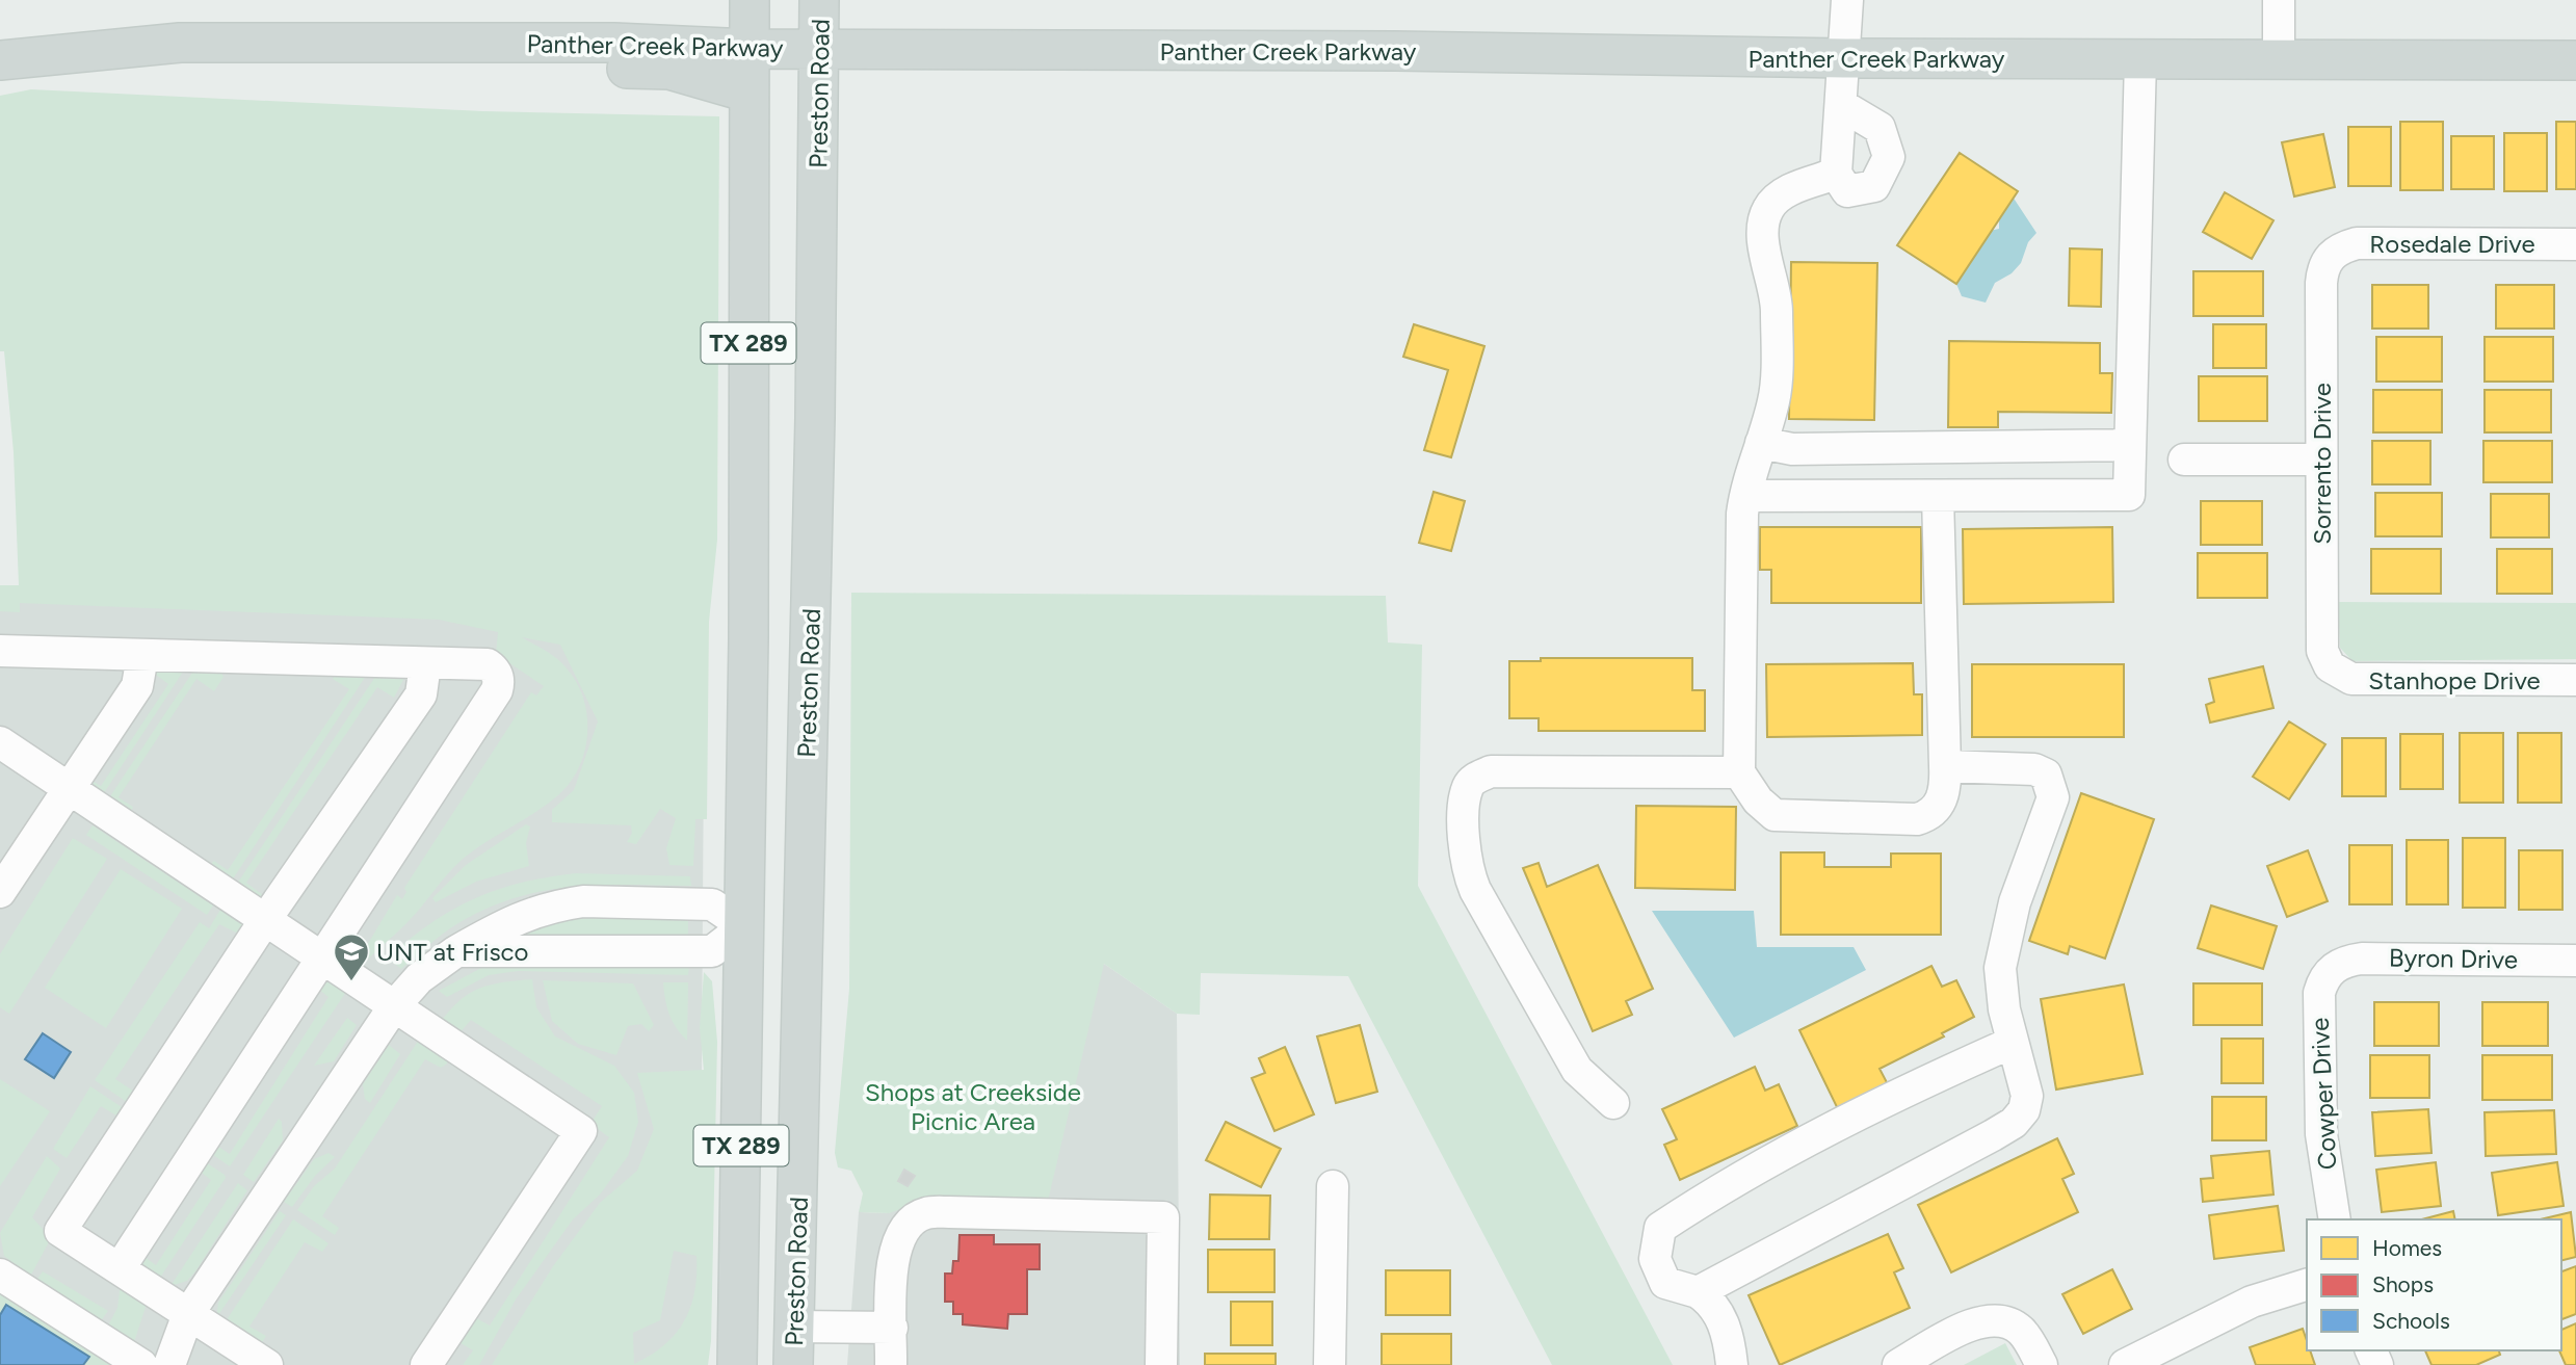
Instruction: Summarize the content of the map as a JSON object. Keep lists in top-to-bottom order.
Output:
{
  "streets": {
    "main road": ["Panther Creek Parkway", "Preston Road", "TX 289"],
    "street": [
      "Rosedale Drive",
      "Sorrento Drive",
      "Stanhope Drive",
      "Byron Drive",
      "Cowper Drive"
    ]
  },
  "crossings": [
    ["Panther Creek Parkway", "Preston Road"],
    ["Panther Creek Parkway", "TX 289"],
    ["Rosedale Drive", "Sorrento Drive"],
    ["Sorrento Drive", "Stanhope Drive"],
    ["Byron Drive", "Cowper Drive"]
  ],
  "parks": ["Shops at Creekside Picnic Area"],
  "places": {
    "school or university": ["UNT at Frisco"]
  },
  "legend": ["Homes", "Shops", "Schools"]
}
